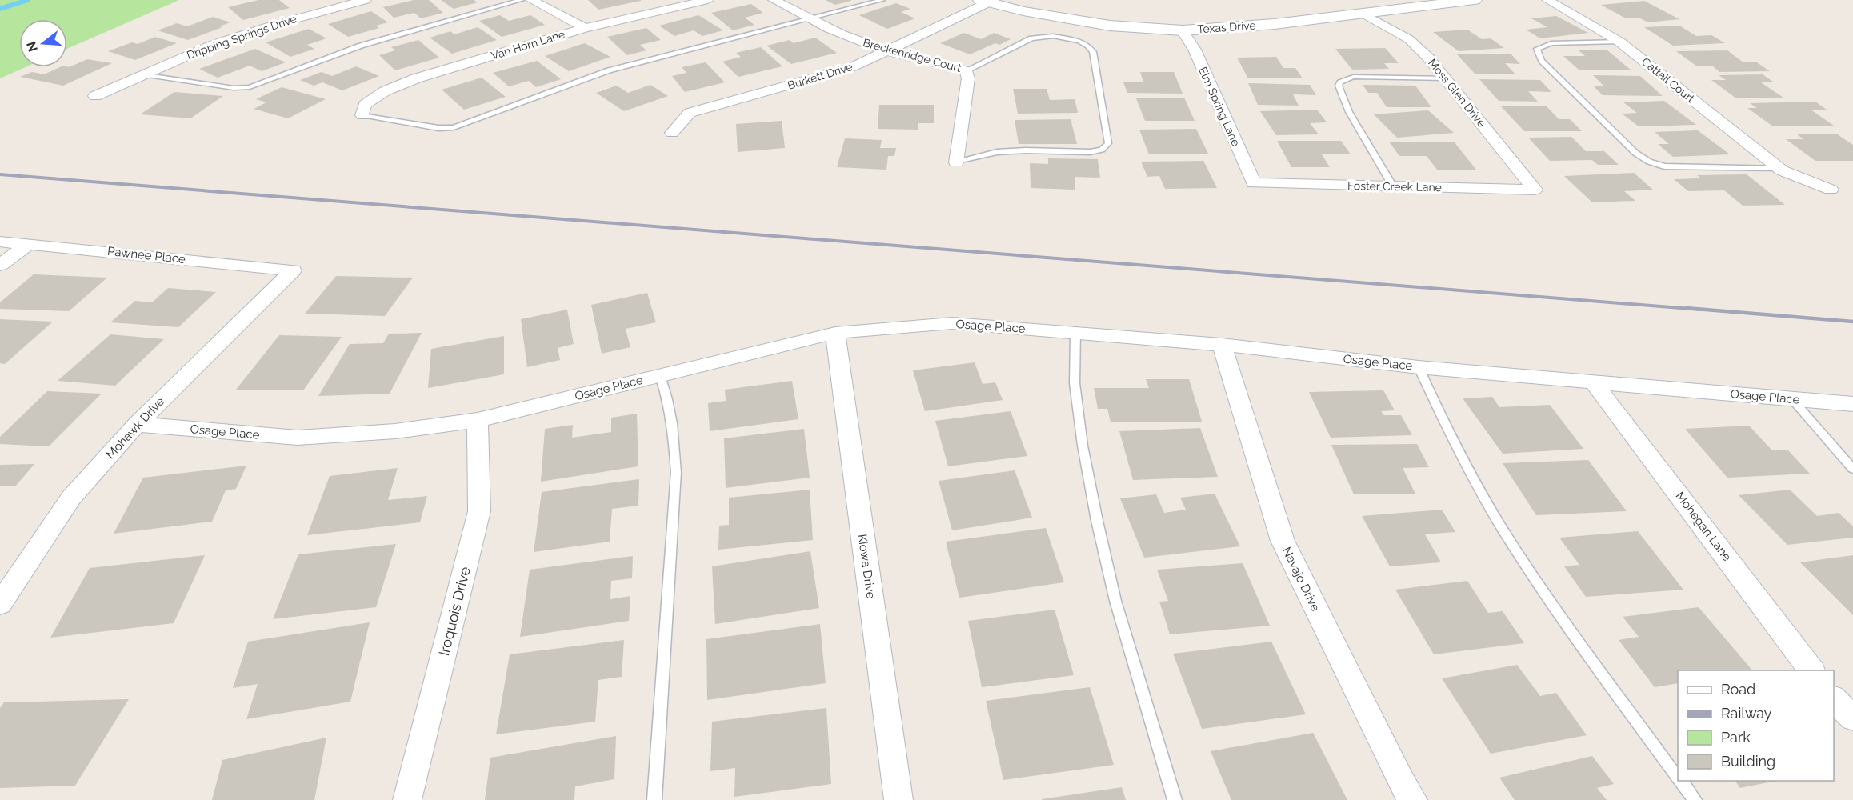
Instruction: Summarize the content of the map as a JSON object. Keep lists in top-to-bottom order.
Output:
{
  "streets": {
    "street": [
      "Texas Drive",
      "Dripping Springs Drive",
      "Van Horn Lane",
      "Breckenridge Court",
      "Burkett Drive",
      "Cattail Court",
      "Moss Glen Drive",
      "Elm Spring Lane",
      "Foster Creek Lane",
      "Pawnee Place",
      "Osage Place",
      "Mohawk Drive",
      "Mohegan Lane",
      "Kiowa Drive",
      "Navajo Drive",
      "Iroquois Drive"
    ]
  },
  "crossings": [
    ["Texas Drive", "Burkett Drive"],
    ["Texas Drive", "Moss Glen Drive"],
    ["Texas Drive", "Elm Spring Lane"],
    ["Breckenridge Court", "Burkett Drive"],
    ["Moss Glen Drive", "Foster Creek Lane"],
    ["Elm Spring Lane", "Foster Creek Lane"],
    ["Pawnee Place", "Mohawk Drive"],
    ["Osage Place", "Mohawk Drive"],
    ["Osage Place", "Mohegan Lane"],
    ["Osage Place", "Kiowa Drive"],
    ["Osage Place", "Navajo Drive"],
    ["Osage Place", "Iroquois Drive"]
  ],
  "legend": [
    "Road",
    "Railway",
    "Park",
    "Building"
  ],
  "north": "left"
}
